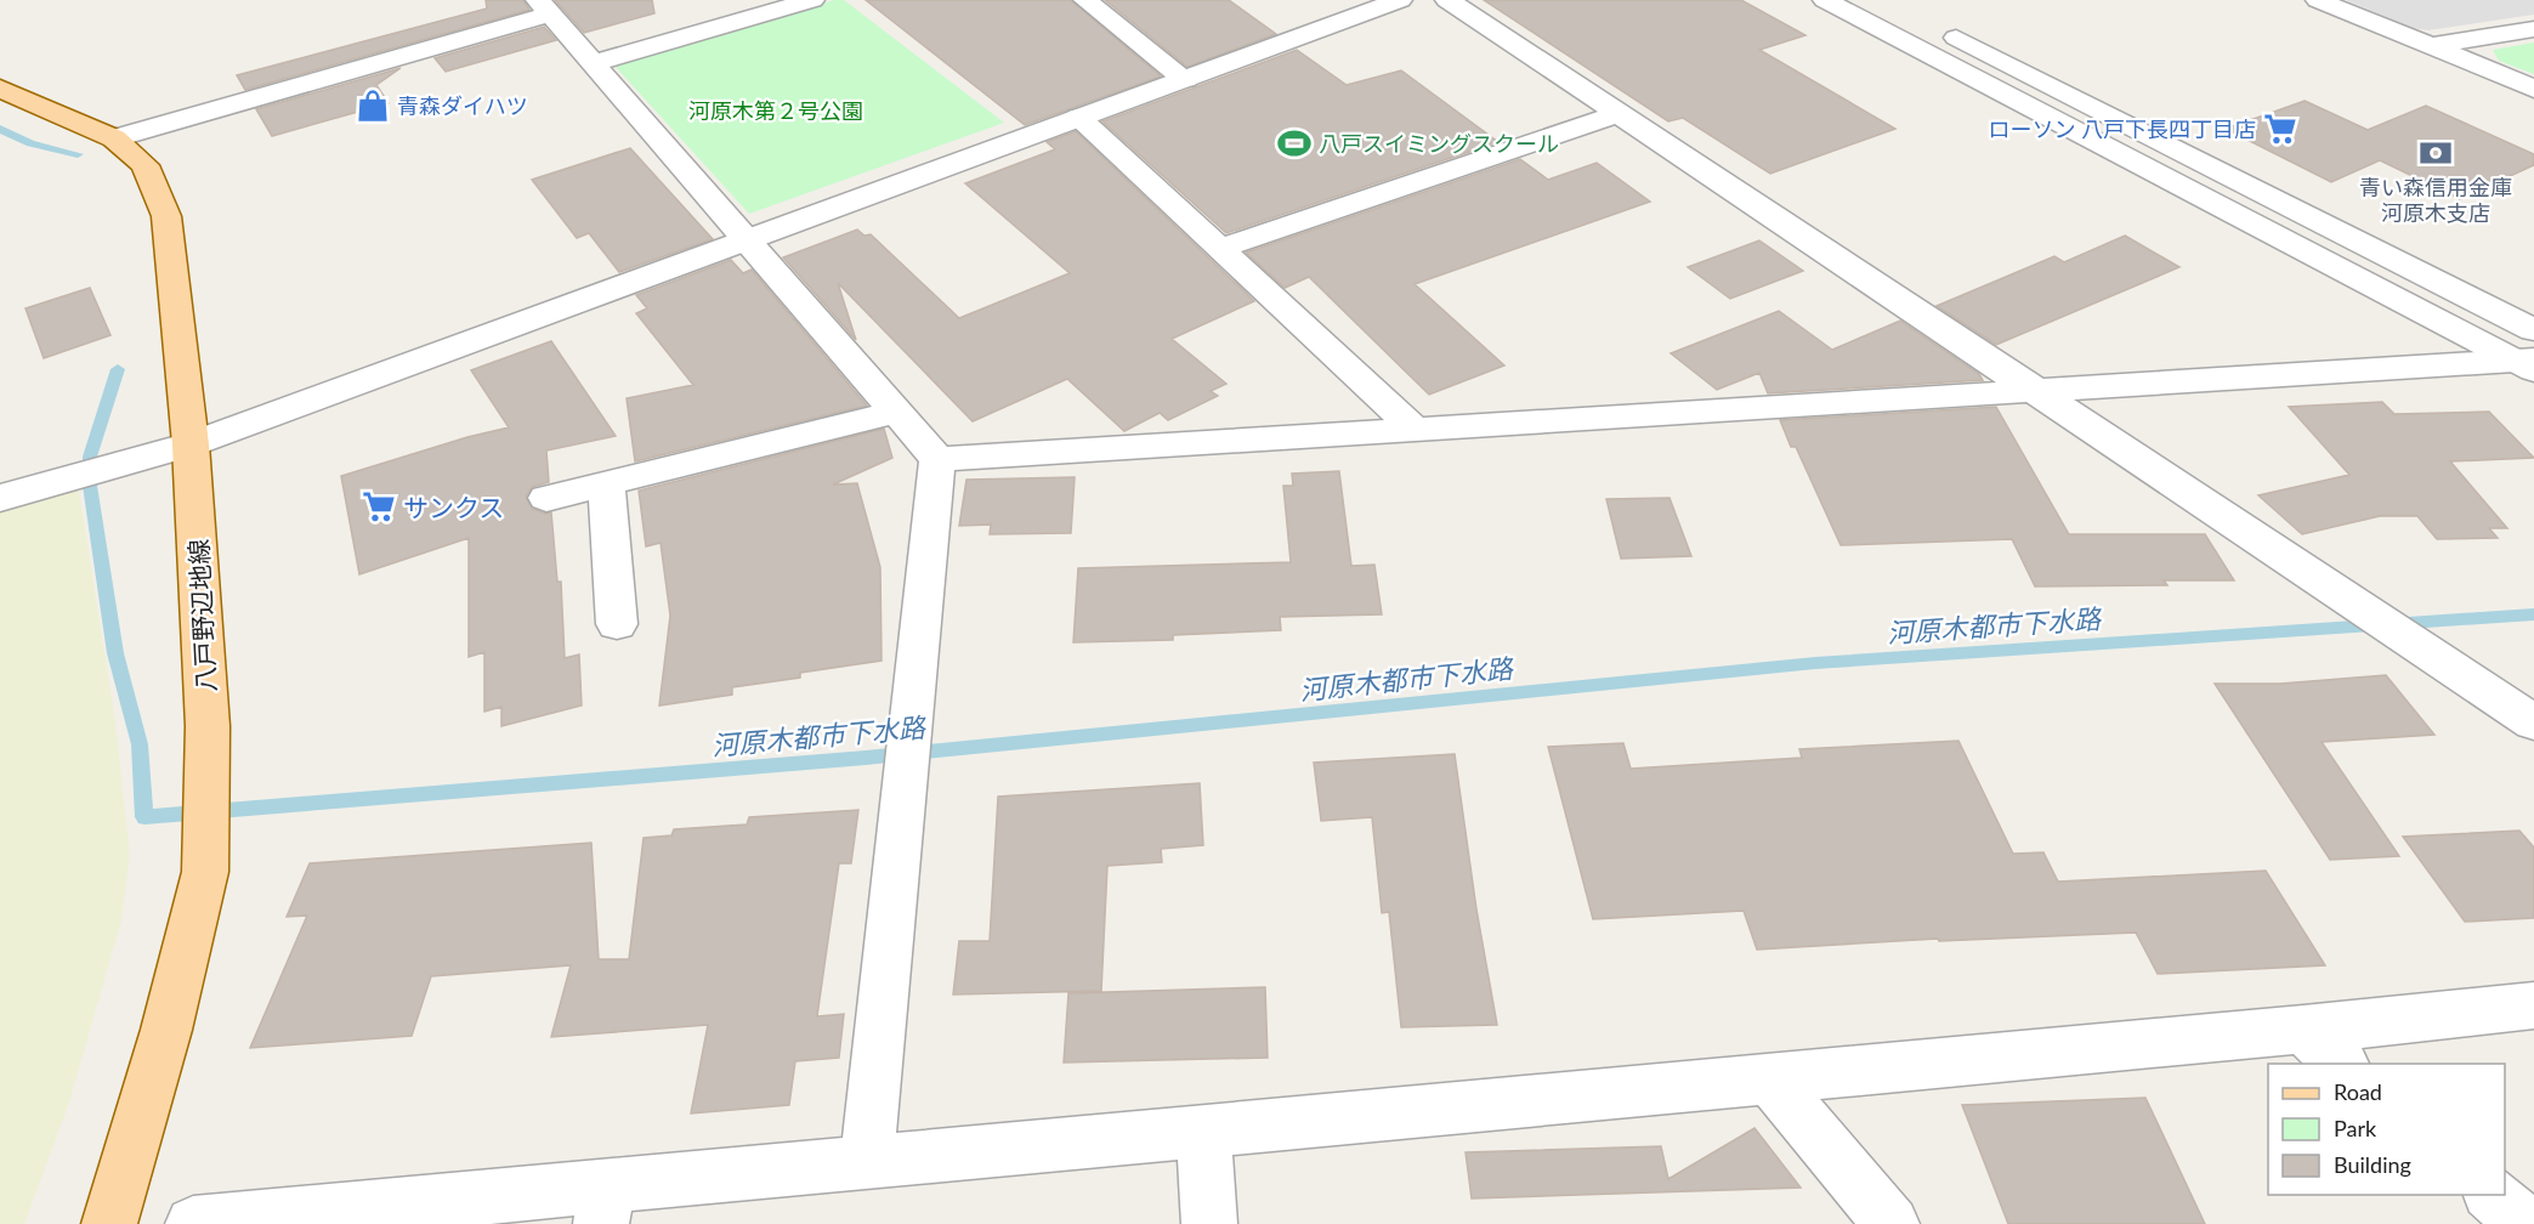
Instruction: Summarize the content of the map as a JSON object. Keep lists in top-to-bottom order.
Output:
{
  "streets": {
    "main road": ["八戸野辺地線"]
  },
  "water": ["河原木都市下水路"],
  "parks": ["河原木第２号公園"],
  "places": {
    "shop": ["青森ダイハツ"],
    "supermarket": ["ローソン 八戸下長四丁目店", "サンクス"],
    "sports": ["八戸スイミングスクール"],
    "bank": ["青い森信用金庫 河原木支店"]
  },
  "legend": ["Road", "Park", "Building"]
}
